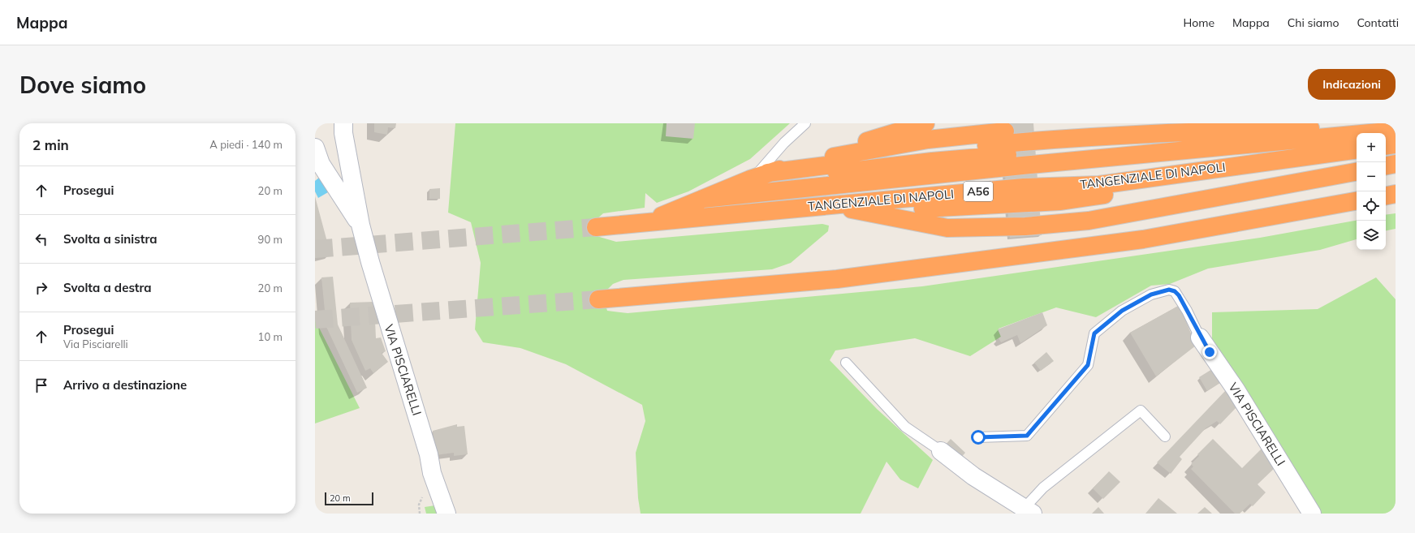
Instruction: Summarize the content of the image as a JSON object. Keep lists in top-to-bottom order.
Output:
{
  "streets": {
    "highway": ["TANGENZIALE DI NAPOLI", "A56"],
    "street": ["VIA PISCIARELLI"]
  },
  "scale_bar": "20 m",
  "page": {
    "header": "Mappa",
    "nav": [
      "Home",
      "Mappa",
      "Chi siamo",
      "Contatti"
    ],
    "buttons": "Indicazioni",
    "title": "Dove siamo",
    "heading": ["2 min", "A piedi · 140 m"],
    "map_buttons": ["+", "−"],
    "list": [
      ["Prosegui", "20 m"],
      ["Svolta a sinistra", "90 m"],
      ["Svolta a destra", "20 m"],
      ["Prosegui", "Via Pisciarelli", "10 m"],
      "Arrivo a destinazione"
    ],
    "scale": "20 m"
  }
}
